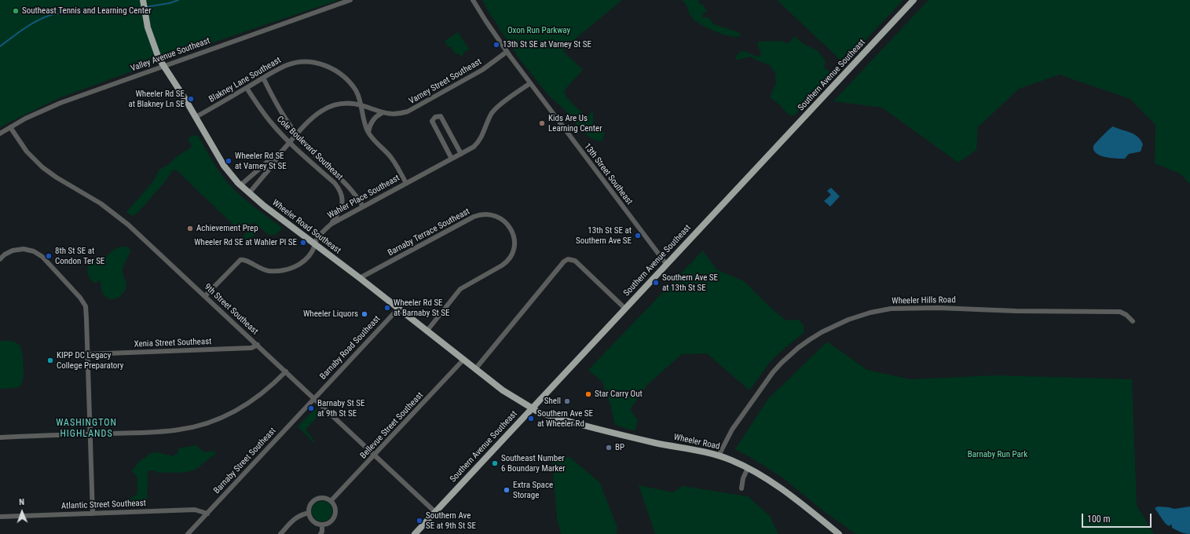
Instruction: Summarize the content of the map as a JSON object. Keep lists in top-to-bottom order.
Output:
{
  "streets": {
    "main road": ["Southern Avenue Southeast", "Wheeler Road Southeast", "Wheeler Road"],
    "street": [
      "Valley Avenue Southeast",
      "Blakney Lane Southeast",
      "Varney Street Southeast",
      "Cole Boulevard Southeast",
      "13th Street Southeast",
      "Wahler Place Southeast",
      "Barnaby Terrace Southeast",
      "Wheeler Hills Road",
      "9th Street Southeast",
      "Xenia Street Southeast",
      "Barnaby Road Southeast",
      "Bellevue Street Southeast",
      "Barnaby Street Southeast",
      "Atlantic Street Southeast"
    ]
  },
  "crossings": [
    ["Valley Avenue Southeast", "Wheeler Road Southeast"],
    ["Valley Avenue Southeast", "9th Street Southeast"],
    ["Southern Avenue Southeast", "13th Street Southeast"],
    ["Southern Avenue Southeast", "Wheeler Road Southeast"],
    ["Southern Avenue Southeast", "9th Street Southeast"],
    ["Southern Avenue Southeast", "Wheeler Road"],
    ["Blakney Lane Southeast", "Varney Street Southeast"],
    ["Blakney Lane Southeast", "Cole Boulevard Southeast"],
    ["Blakney Lane Southeast", "Wahler Place Southeast"],
    ["Blakney Lane Southeast", "Wheeler Road Southeast"],
    ["Varney Street Southeast", "Cole Boulevard Southeast"],
    ["Varney Street Southeast", "13th Street Southeast"],
    ["Varney Street Southeast", "Wheeler Road Southeast"],
    ["Cole Boulevard Southeast", "Wahler Place Southeast"],
    ["13th Street Southeast", "Wahler Place Southeast"],
    ["Wahler Place Southeast", "Wheeler Road Southeast"],
    ["Wahler Place Southeast", "9th Street Southeast"],
    ["Wheeler Road Southeast", "Barnaby Terrace Southeast"],
    ["Wheeler Road Southeast", "Barnaby Road Southeast"],
    ["Wheeler Road Southeast", "Bellevue Street Southeast"],
    ["Wheeler Road Southeast", "Wheeler Road"],
    ["Wheeler Hills Road", "Wheeler Road"],
    ["9th Street Southeast", "Xenia Street Southeast"],
    ["9th Street Southeast", "Barnaby Road Southeast"],
    ["9th Street Southeast", "Bellevue Street Southeast"],
    ["9th Street Southeast", "Barnaby Street Southeast"],
    ["Barnaby Road Southeast", "Barnaby Street Southeast"],
    ["Barnaby Street Southeast", "Atlantic Street Southeast"]
  ],
  "districts": ["WASHINGTON HIGHLANDS"],
  "parks": ["Oxon Run Parkway", "Barnaby Run Park"],
  "places": [
    "Southeast Tennis and Learning Center",
    "13th St SE at Varney St SE",
    "Wheeler Rd SE at Blakney Ln SE",
    "Kids Are Us Learning Center",
    "Wheeler Rd SE at Varney St SE",
    "Achievement Prep",
    "13th St SE at Southern Ave SE",
    "Wheeler Rd SE at Wahler Pl SE",
    "8th St SE at Condon Ter SE",
    "Southern Ave SE at 13th St SE",
    "Wheeler Rd SE at Barnaby St SE",
    "Wheeler Liquors",
    "KIPP DC Legacy College Preparatory",
    "Star Carry Out",
    "Shell",
    "Barnaby St SE at 9th St SE",
    "Southern Ave SE at Wheeler Rd",
    "BP",
    "Southeast Number 6 Boundary Marker",
    "Extra Space Storage",
    "Southern Ave SE at 9th St SE"
  ],
  "scale_bar": "100 m",
  "north": "top"
}
